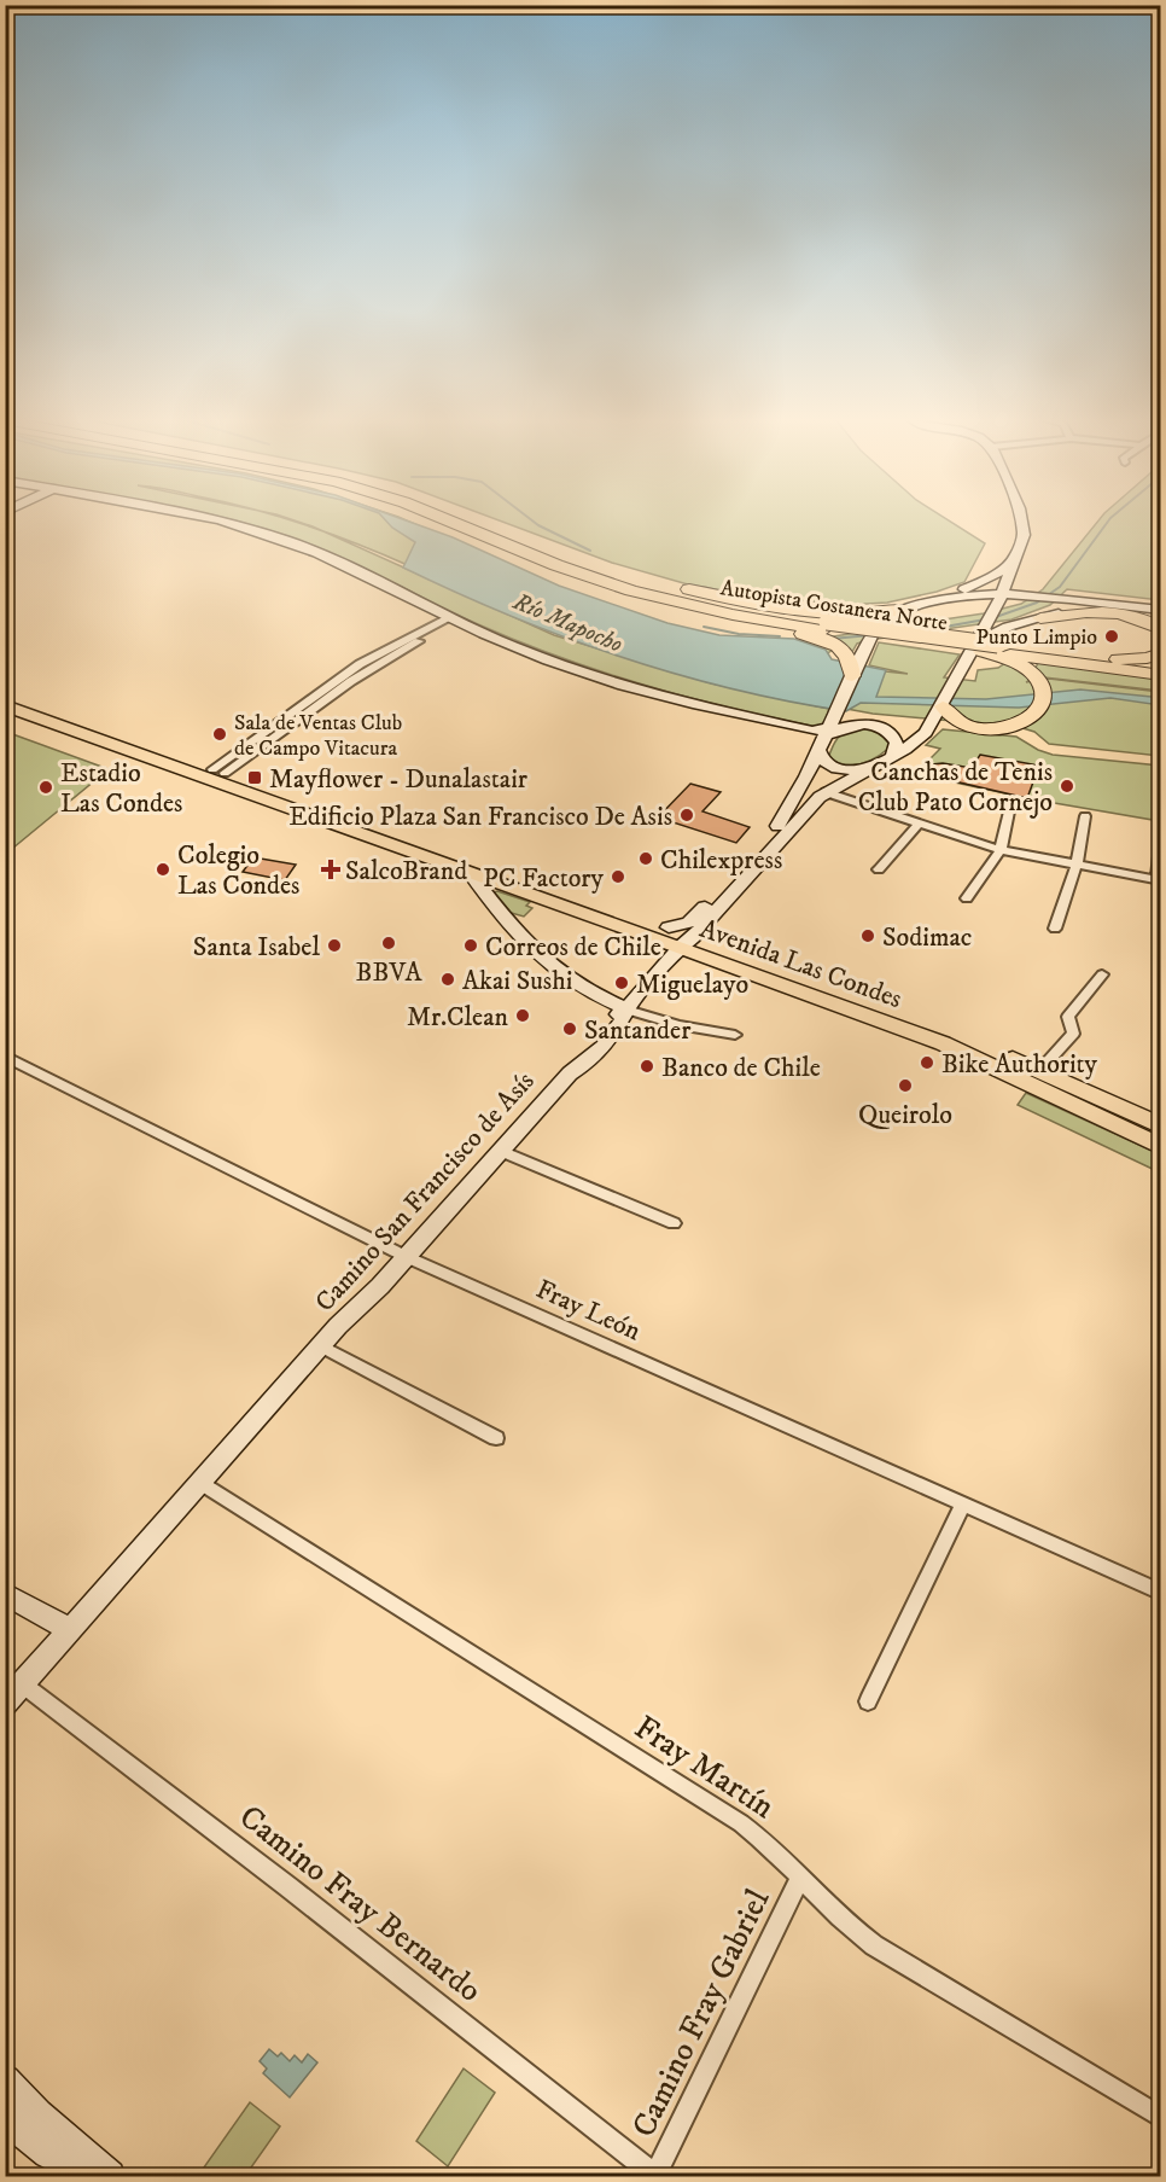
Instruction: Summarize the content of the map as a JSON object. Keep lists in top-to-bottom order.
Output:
{
  "streets": {
    "highway": ["Autopista Costanera Norte"],
    "main road": ["Avenida Las Condes", "Camino San Francisco de Asís"],
    "street": [
      "Fray León",
      "Fray Martín",
      "Camino Fray Bernardo",
      "Camino Fray Gabriel"
    ]
  },
  "crossings": [
    ["Autopista Costanera Norte", "Camino San Francisco de Asís"],
    ["Avenida Las Condes", "Camino San Francisco de Asís"],
    ["Camino San Francisco de Asís", "Fray León"],
    ["Camino San Francisco de Asís", "Fray Martín"],
    ["Camino San Francisco de Asís", "Camino Fray Bernardo"],
    ["Fray Martín", "Camino Fray Gabriel"],
    ["Camino Fray Bernardo", "Camino Fray Gabriel"]
  ],
  "water": ["Río Mapocho"],
  "places": {
    "other": [
      "Punto Limpio",
      "Sala de Ventas Club de Campo Vitacura",
      "Canchas de Tenis Club Pato Cornejo",
      "Estadio Las Condes",
      "Edificio Plaza San Francisco De Asis",
      "Chilexpress",
      "Colegio Las Condes",
      "PC Factory",
      "Sodimac",
      "BBVA",
      "Santa Isabel",
      "Correos de Chile",
      "Akai Sushi",
      "Miguelayo",
      "Mr.Clean",
      "Santander",
      "Bike Authority",
      "Banco de Chile",
      "Queirolo"
    ],
    "transit": ["Mayflower - Dunalastair"],
    "health": ["SalcoBrand"]
  }
}
